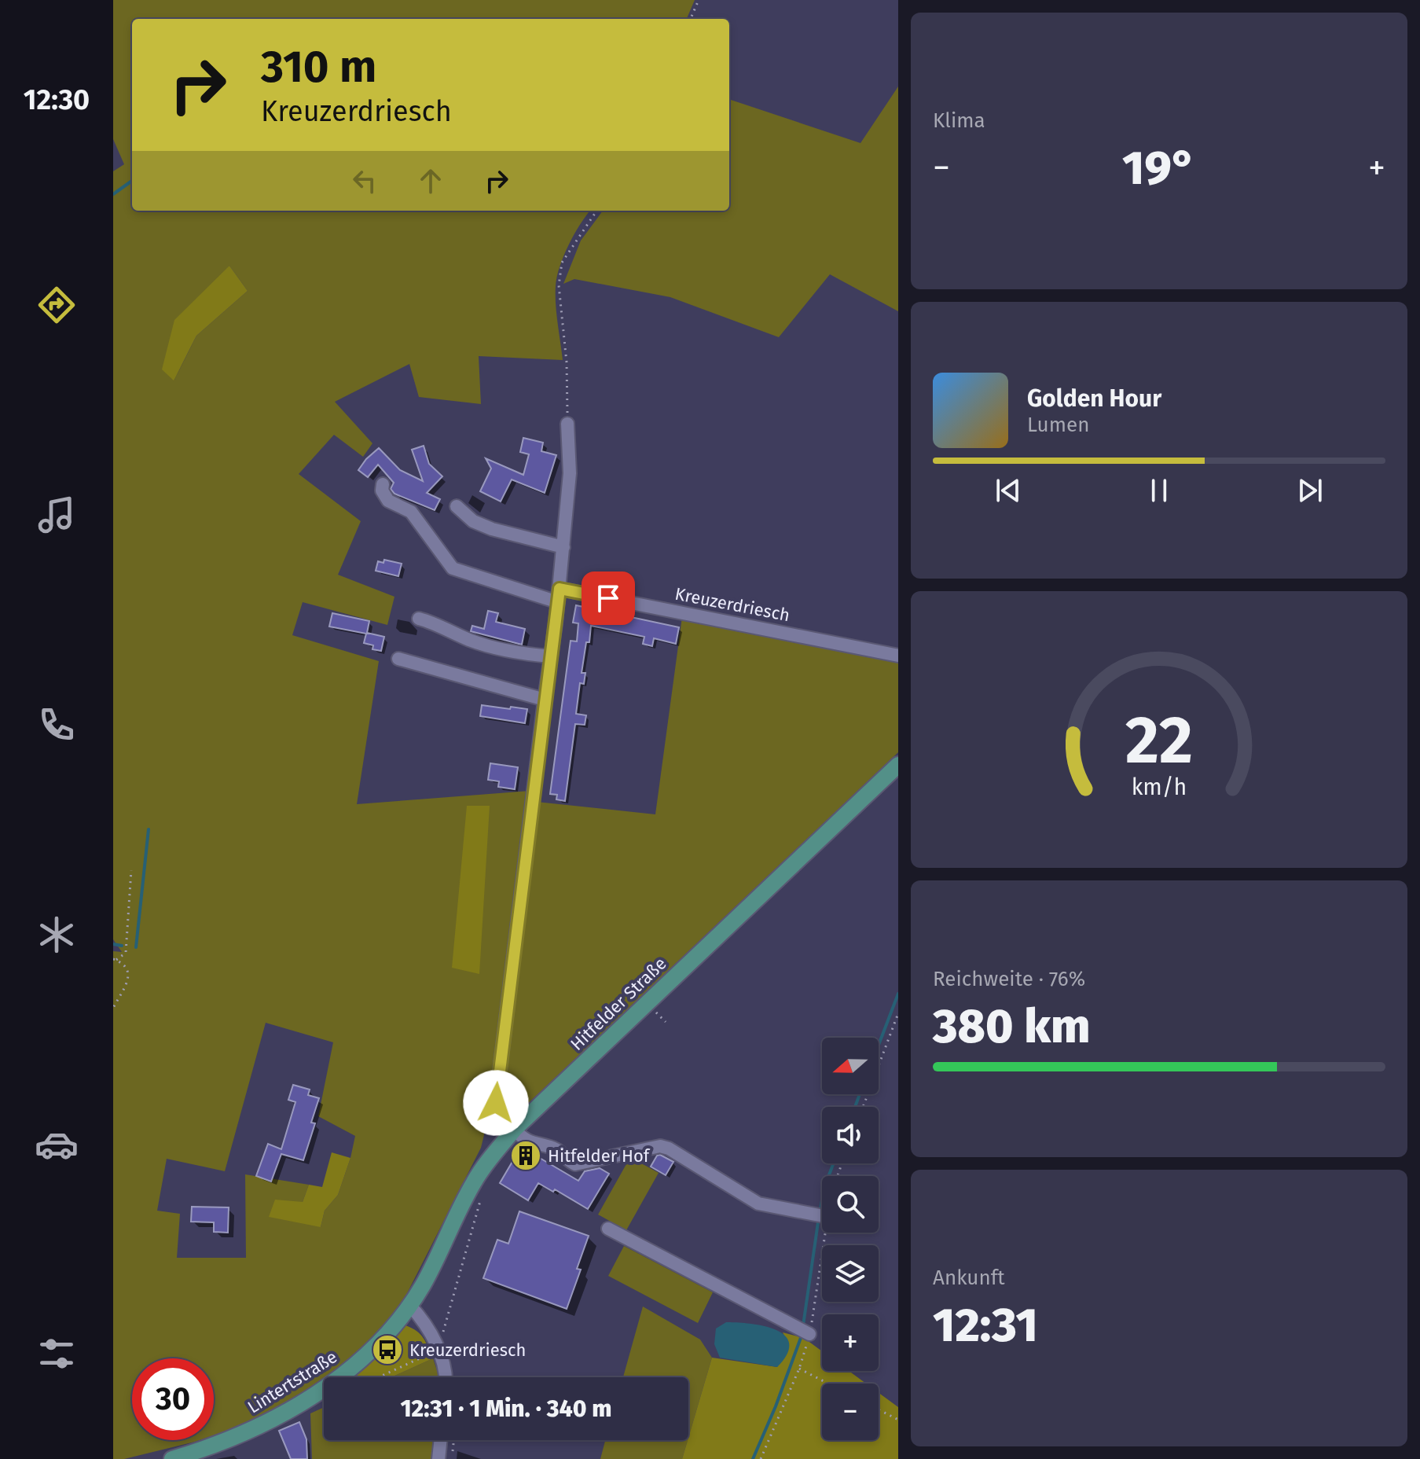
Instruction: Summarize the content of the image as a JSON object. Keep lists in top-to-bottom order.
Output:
{
  "streets": {
    "main road": ["Hitfelder Straße", "Lintertstraße"],
    "street": ["Kreuzerdriesch"]
  },
  "crossings": [
    ["Hitfelder Straße", "Lintertstraße"]
  ],
  "places": {
    "building": ["Hitfelder Hof"],
    "bus stop": ["Kreuzerdriesch"]
  },
  "north": "left",
  "page": {
    "tabs": "12:30",
    "tile": [
      "Klima",
      ["Reichweite · 76%", "380 km"],
      ["Ankunft", "12:31"]
    ],
    "turn": ["310 m", "Kreuzerdriesch"],
    "heat": ["−", "19°", "+"],
    "song": ["Golden Hour", "Lumen"],
    "map_buttons": ["+", "−"],
    "limit": "30",
    "trip": "12:31 · 1 Min. · 340 m",
    "gauge": ["22", "km/h"]
  }
}
